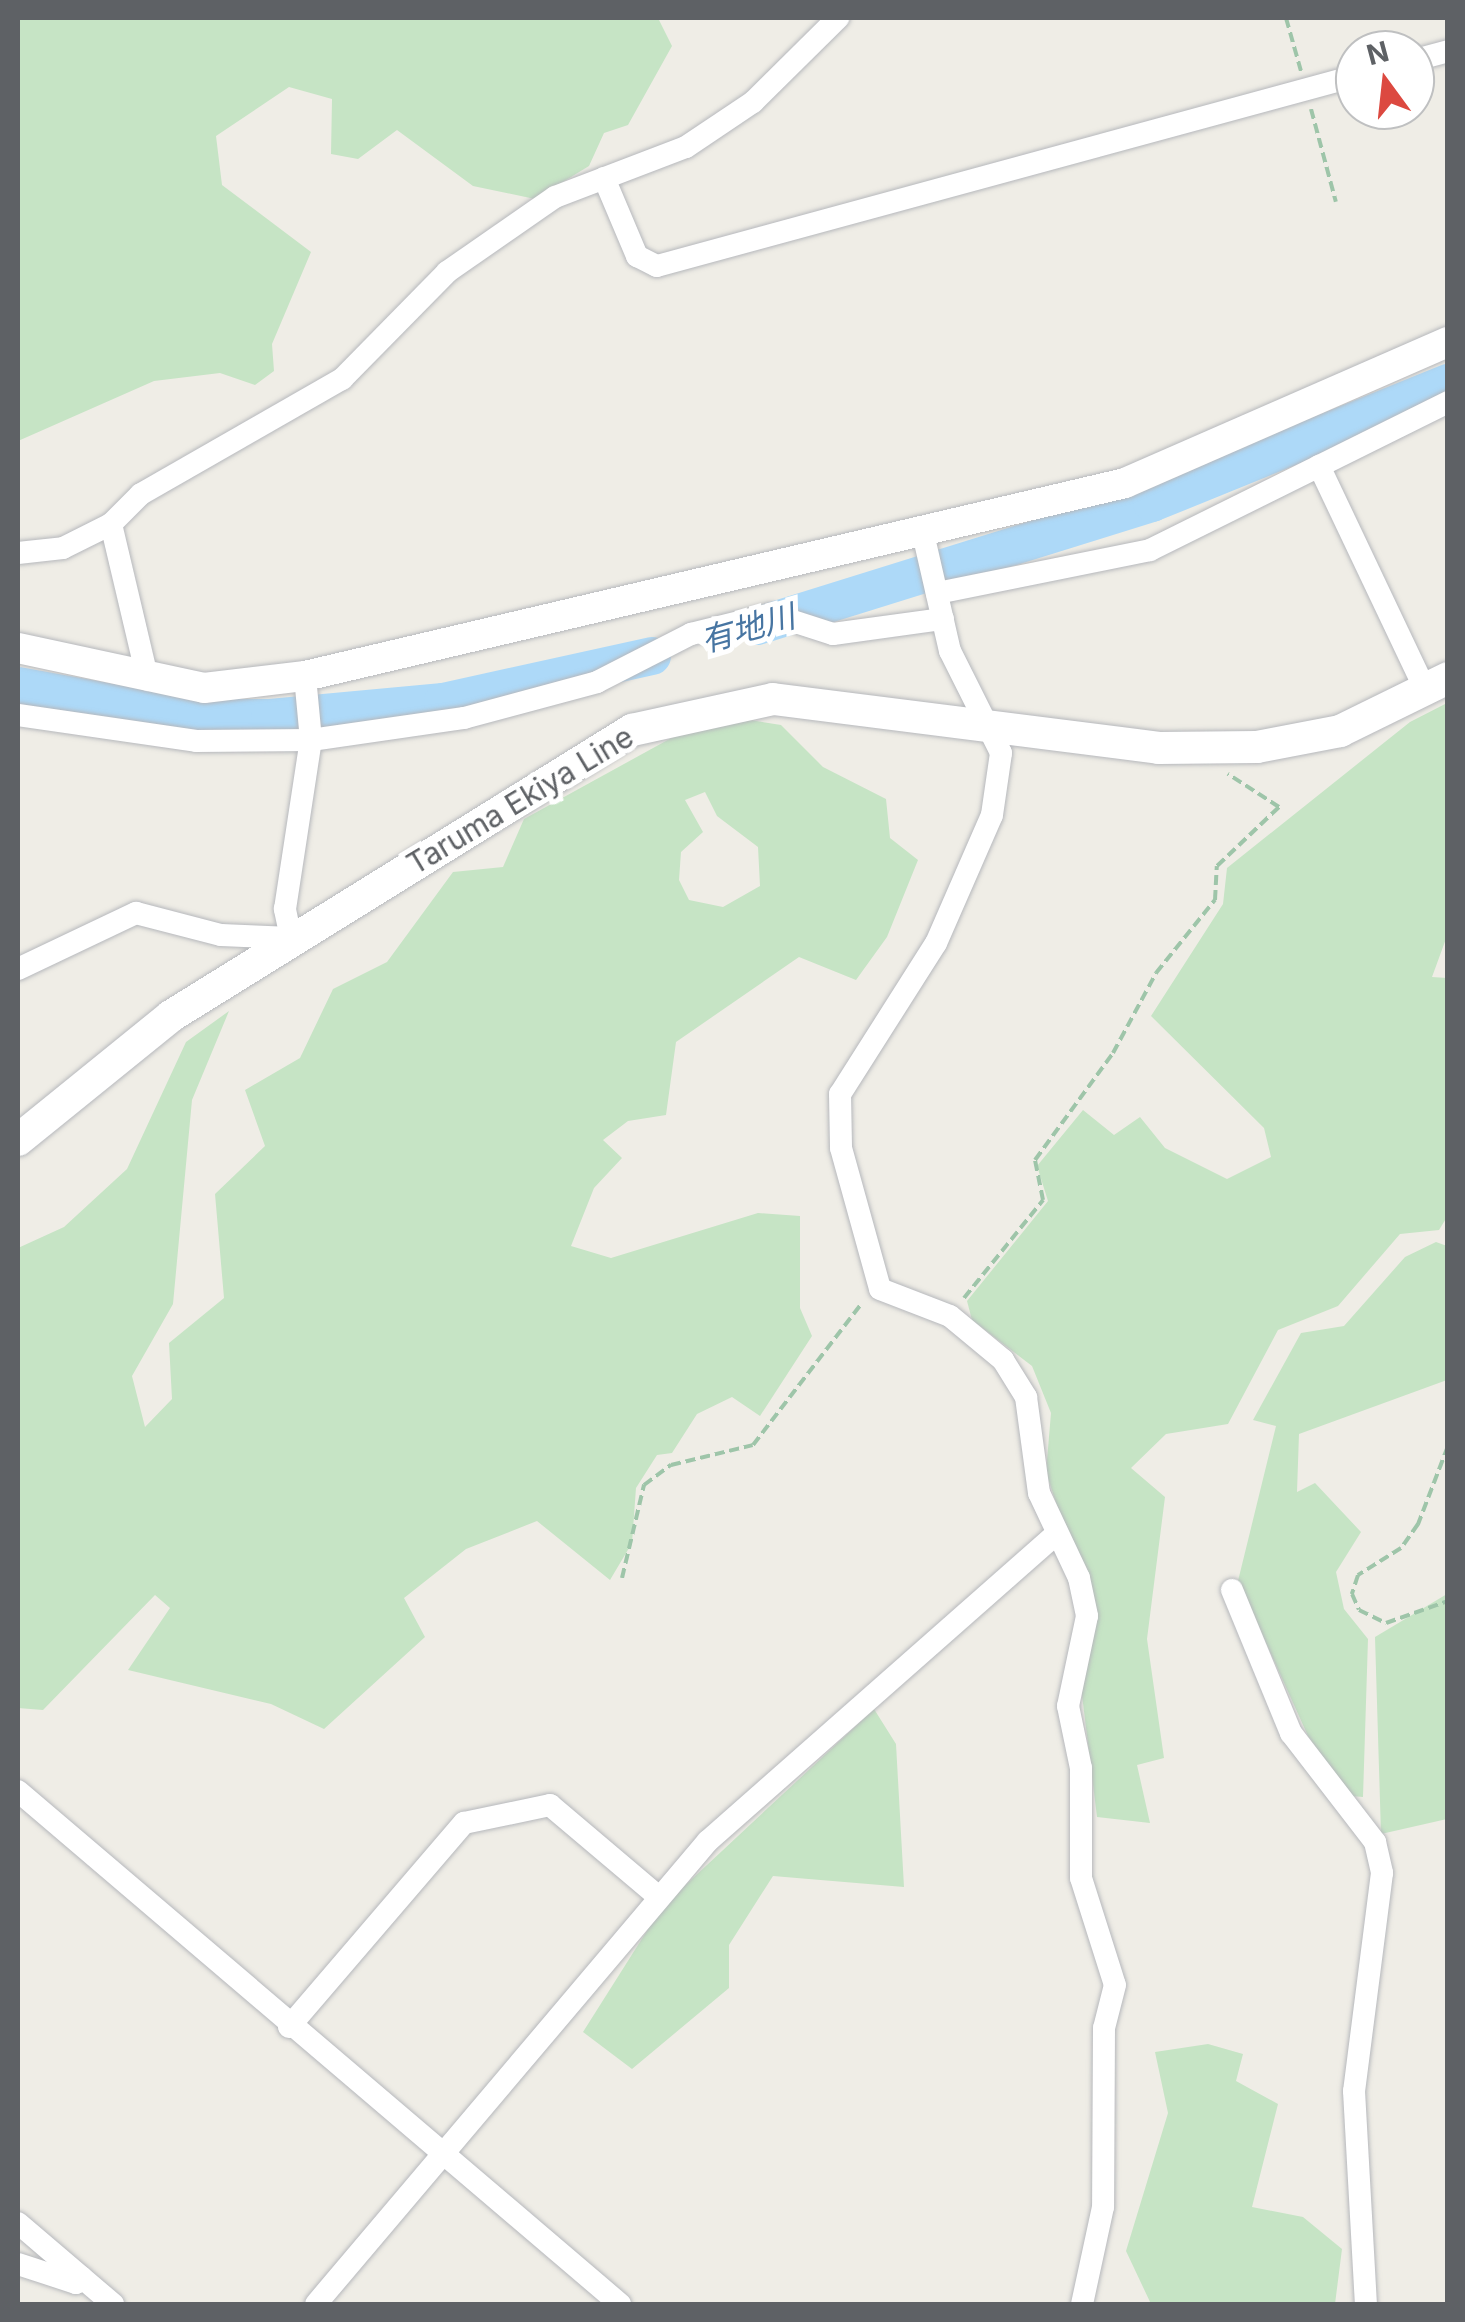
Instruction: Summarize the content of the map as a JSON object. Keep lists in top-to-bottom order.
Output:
{
  "streets": {
    "main road": ["Taruma Ekiya Line"]
  },
  "water": ["有地川"],
  "north": "top"
}
